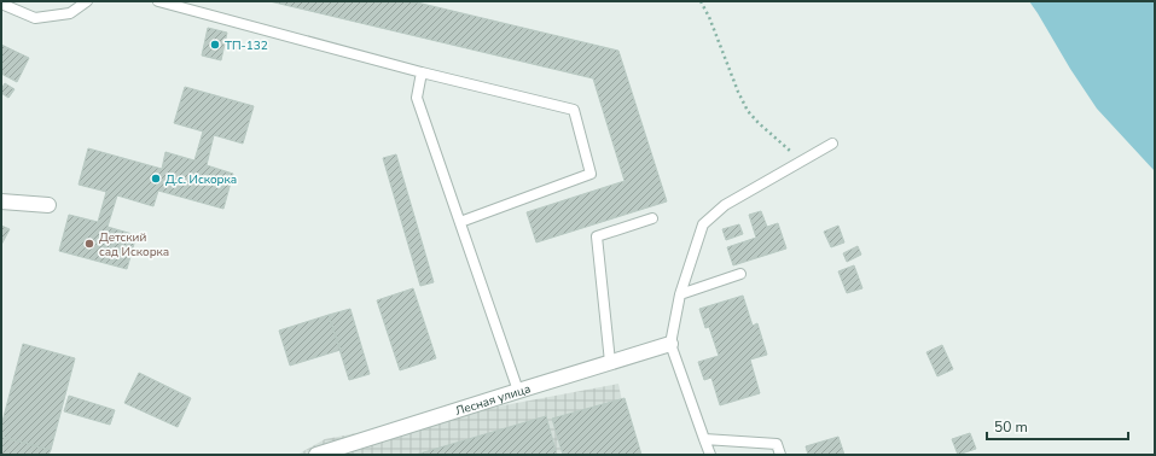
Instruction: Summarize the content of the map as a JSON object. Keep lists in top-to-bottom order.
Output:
{
  "streets": {
    "street": ["Лесная улица"]
  },
  "places": ["ТП-132", "Д.с. Искорка", "Детский сад Искорка"],
  "scale_bar": "50 m"
}
